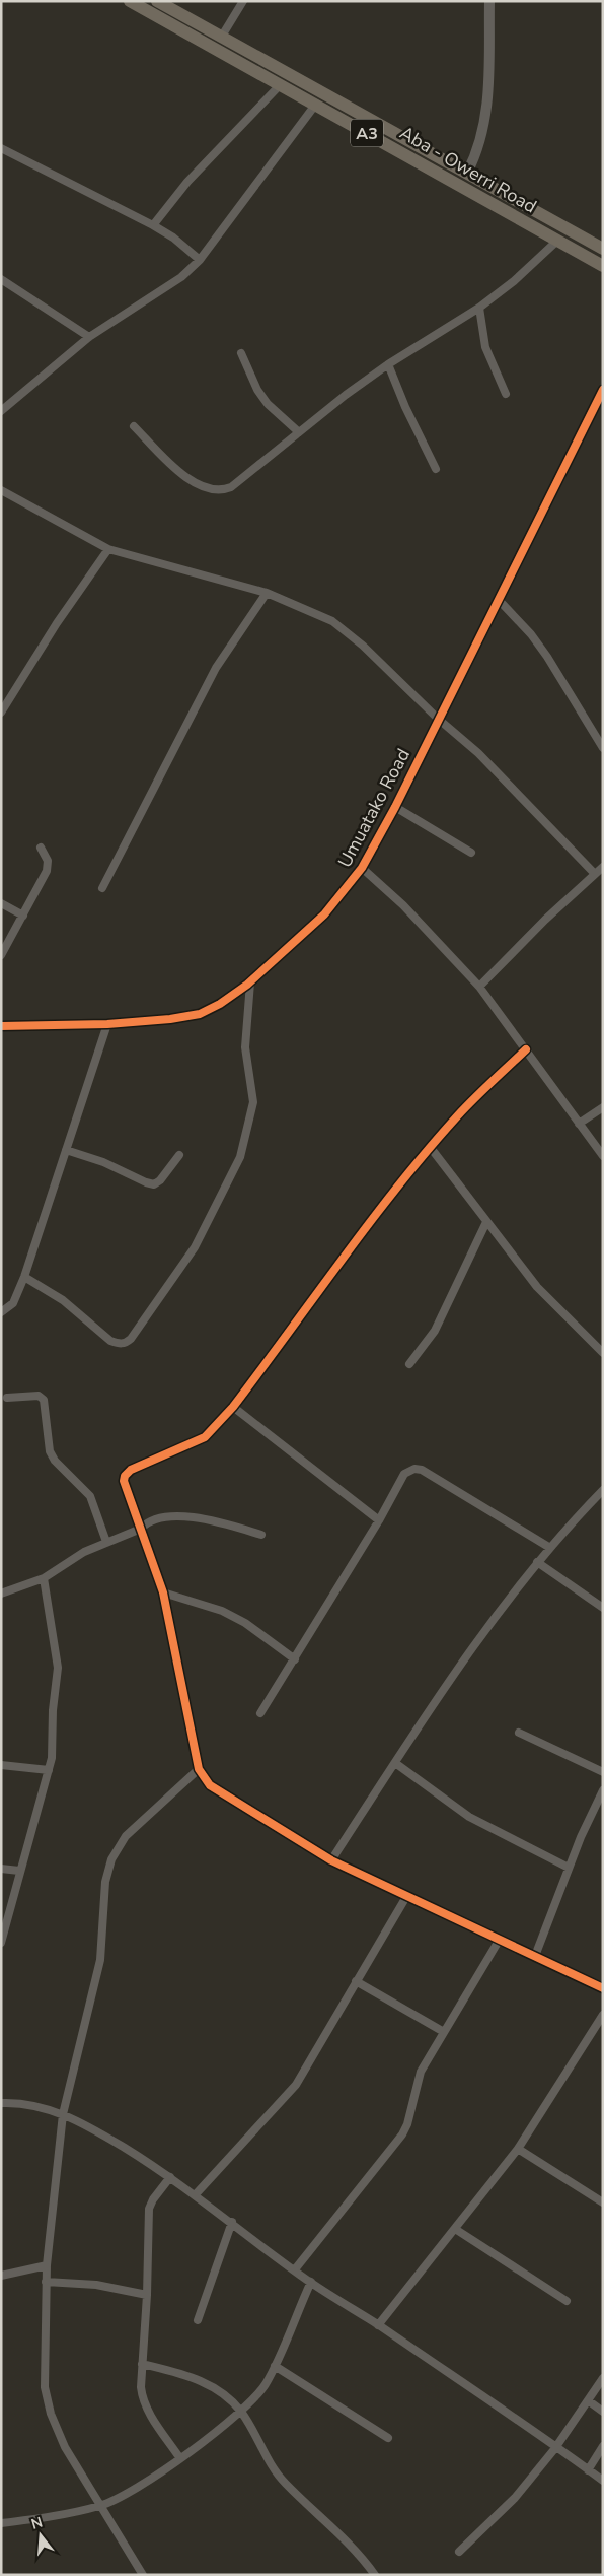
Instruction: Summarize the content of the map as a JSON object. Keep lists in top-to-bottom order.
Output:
{
  "streets": {
    "main road": ["A3", "Aba - Owerri Road"],
    "street": ["Umuatako Road"]
  },
  "north": "top"
}
